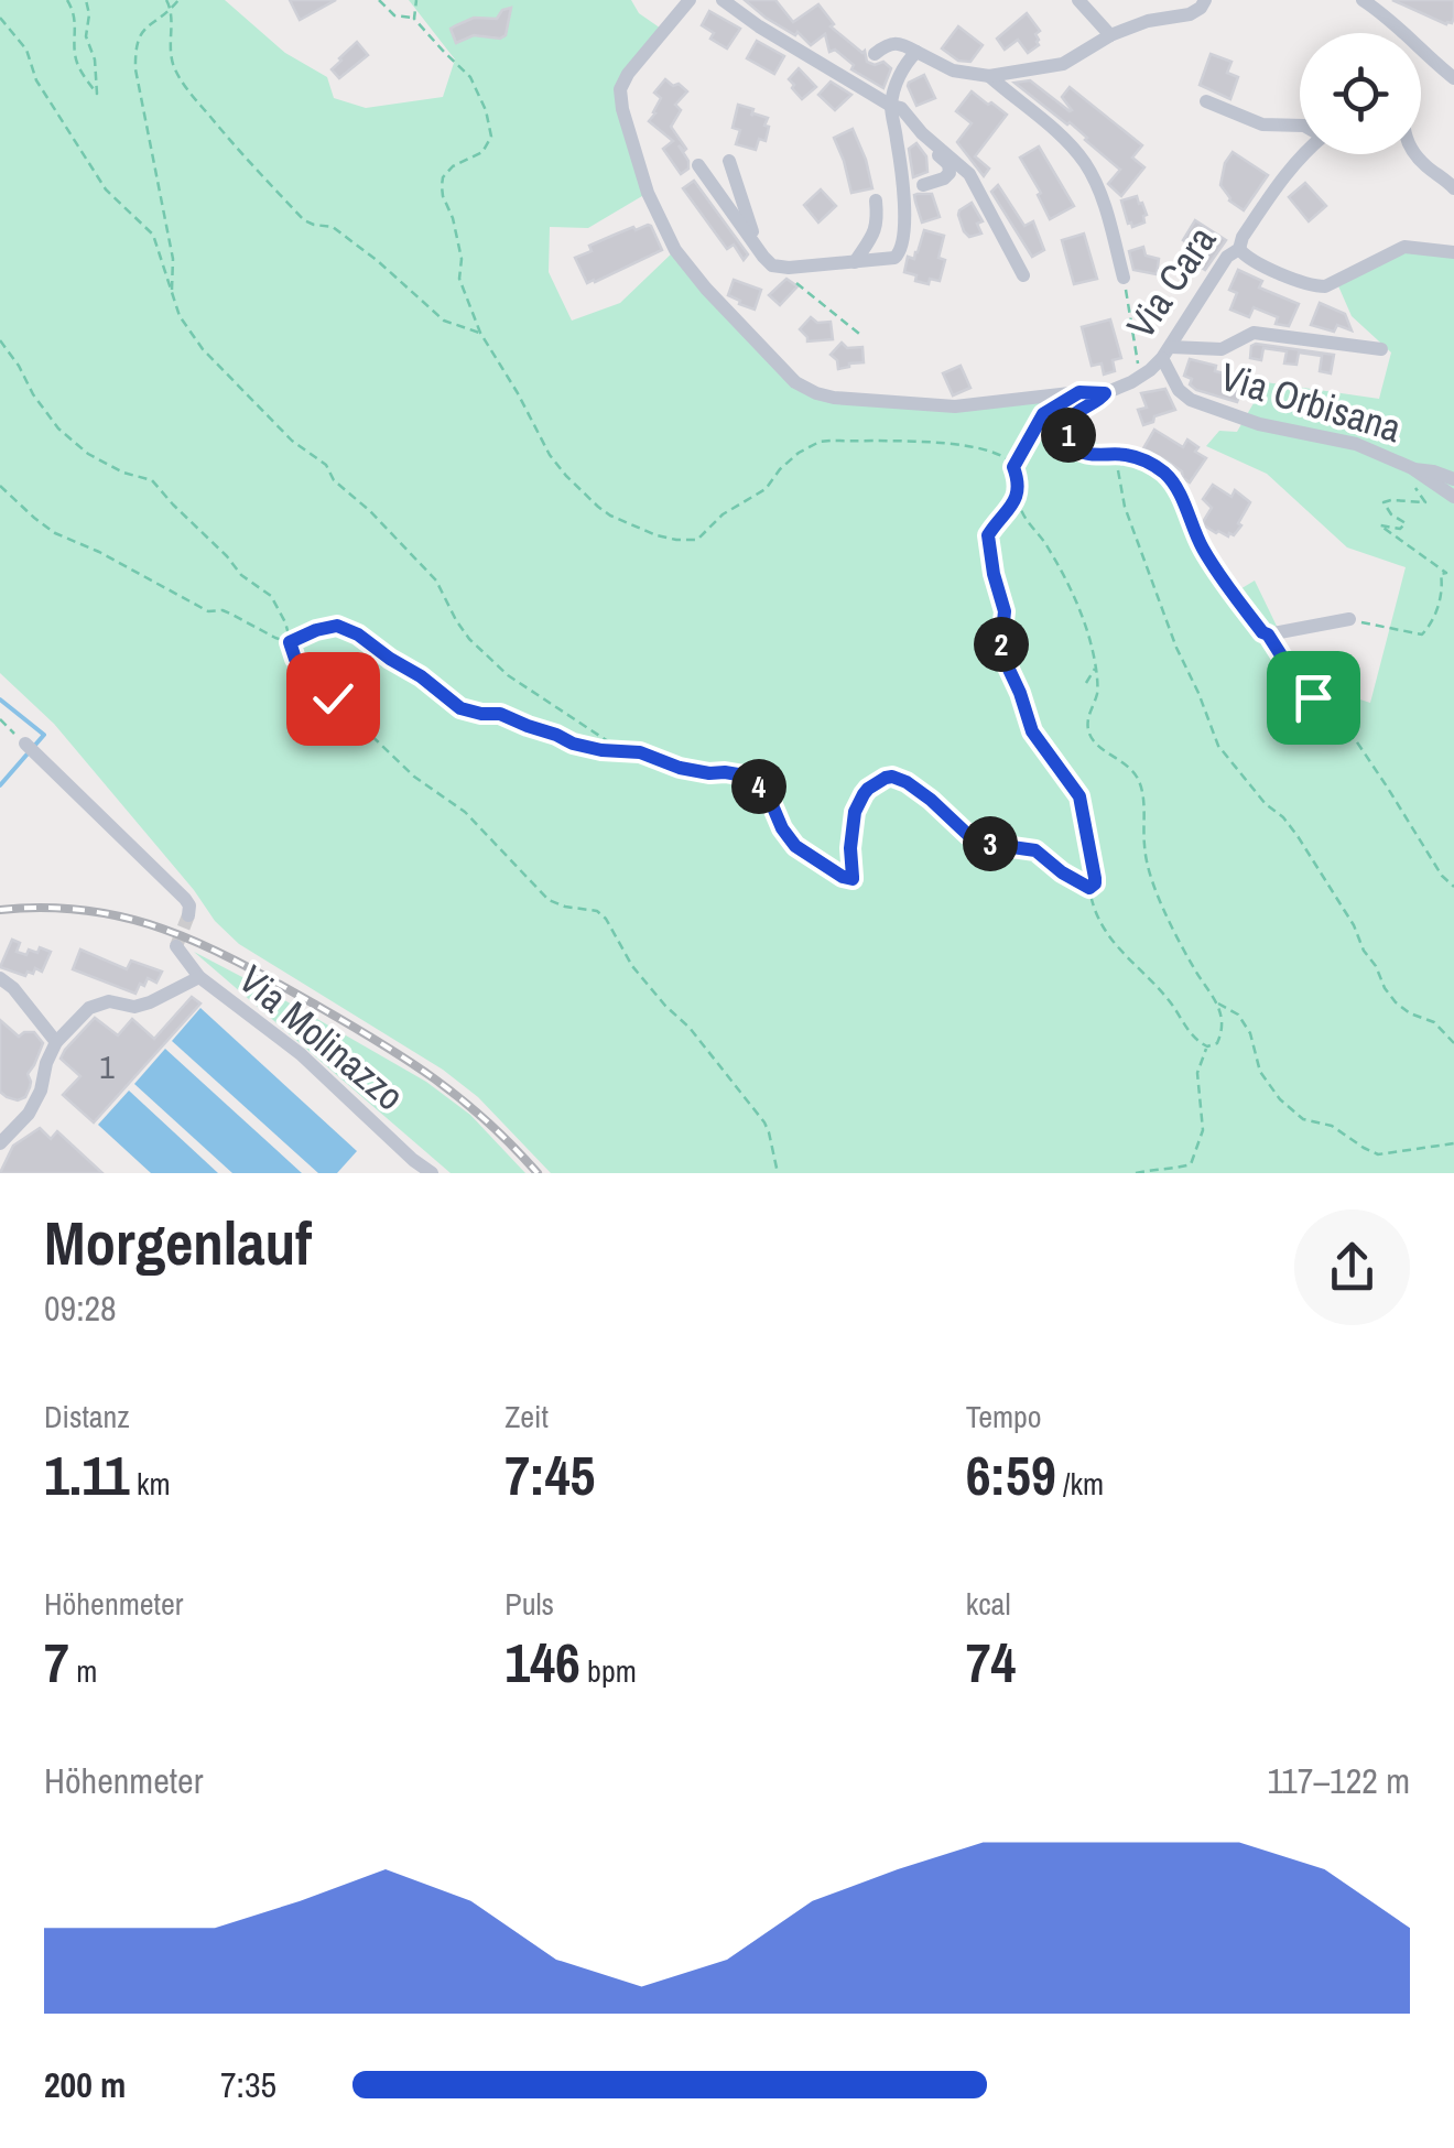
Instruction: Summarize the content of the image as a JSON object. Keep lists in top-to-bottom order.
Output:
{
  "streets": {
    "street": ["Via Cara", "Via Orbisana", "Via Molinazzo"]
  },
  "crossings": [
    ["Via Cara", "Via Orbisana"]
  ],
  "house_numbers": ["1"],
  "page": {
    "pins": [
      "1",
      "2",
      "4",
      "3"
    ],
    "heading": ["Morgenlauf", "09:28"],
    "stats": [
      ["Distanz", "1.11 km"],
      ["Zeit", "7:45"],
      ["Tempo", "6:59 /km"],
      ["Höhenmeter", "7 m"],
      ["Puls", "146 bpm"],
      ["kcal", "74"]
    ],
    "chart": ["Höhenmeter", "117–122 m"],
    "list": [
      {
        "name": "200 m",
        "note": "7:35"
      }
    ]
  }
}
